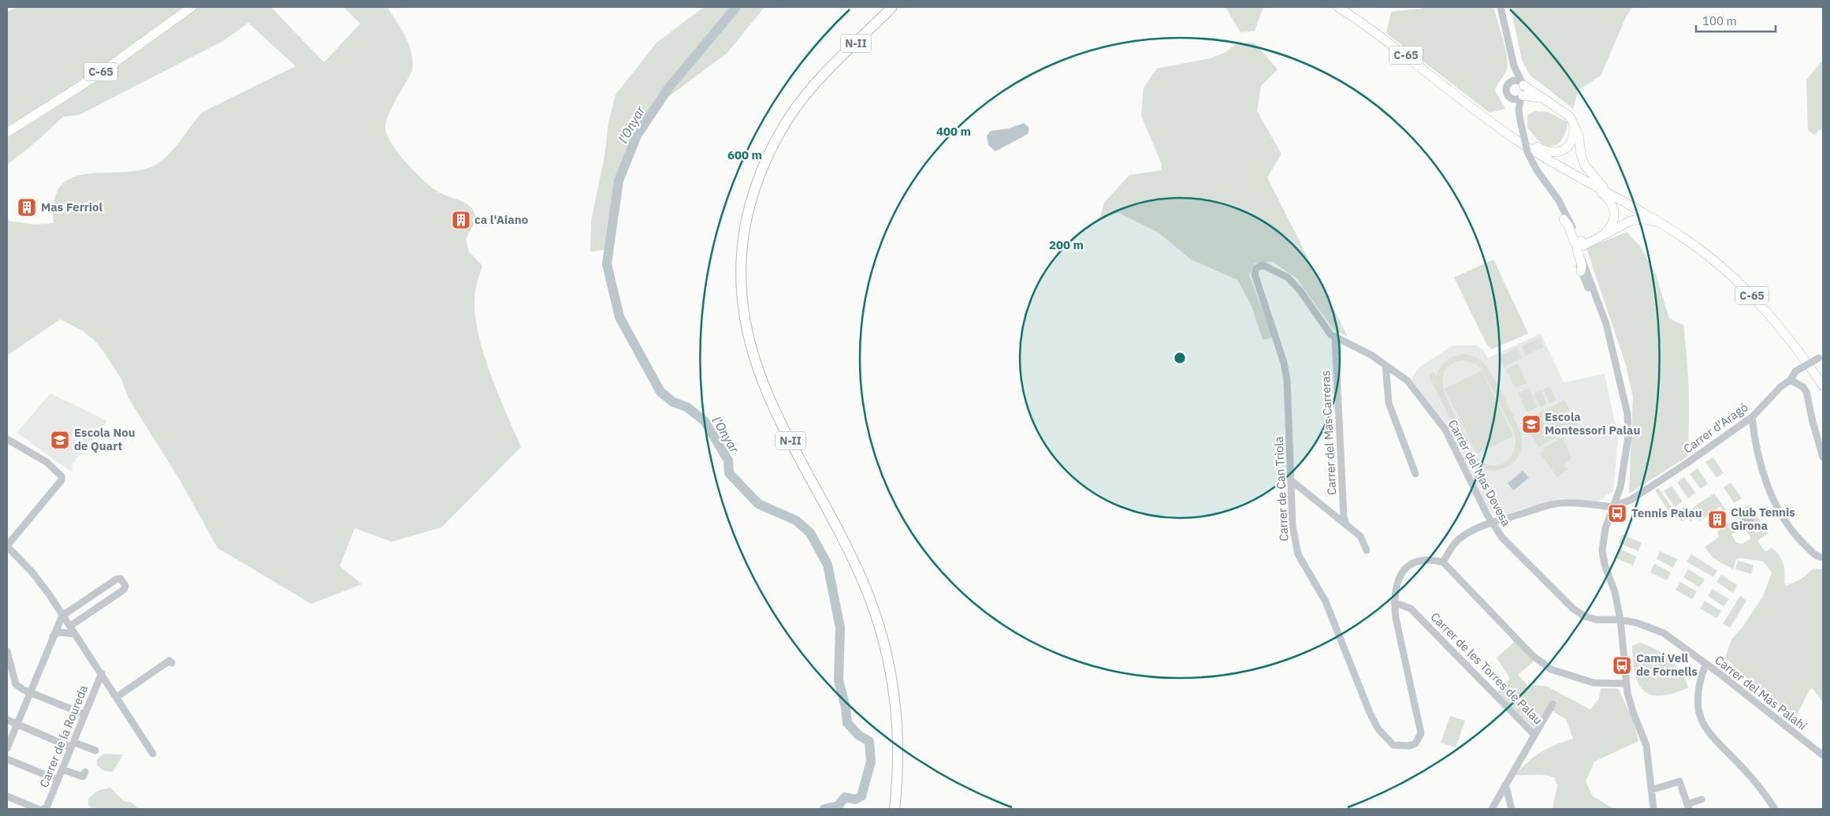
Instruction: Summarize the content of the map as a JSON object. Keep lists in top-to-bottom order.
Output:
{
  "streets": {
    "highway": ["N-II"],
    "main road": ["C-65"],
    "street": [
      "Carrer d'Aragó",
      "Carrer del Mas Carreras",
      "Carrer del Mas Devesa",
      "Carrer de Can Triola",
      "Carrer de les Torres de Palau",
      "Carrer del Mas Palahí",
      "Carrer de la Roureda"
    ]
  },
  "crossings": [
    ["Carrer del Mas Carreras", "Carrer del Mas Devesa"],
    ["Carrer del Mas Carreras", "Carrer de Can Triola"],
    ["Carrer del Mas Devesa", "Carrer de Can Triola"],
    ["Carrer del Mas Devesa", "Carrer del Mas Palahí"],
    ["Carrer de Can Triola", "Carrer de les Torres de Palau"]
  ],
  "water": ["l'Onyar"],
  "places": {
    "building": ["Mas Ferriol", "ca l'Aiano", "Club Tennis Girona"],
    "school or university": ["Escola Montessori Palau", "Escola Nou de Quart"],
    "bus stop": ["Tennis Palau", "Camí Vell de Fornells"]
  },
  "scale_bar": "100 m",
  "rings": ["400 m", "600 m", "200 m"]
}
